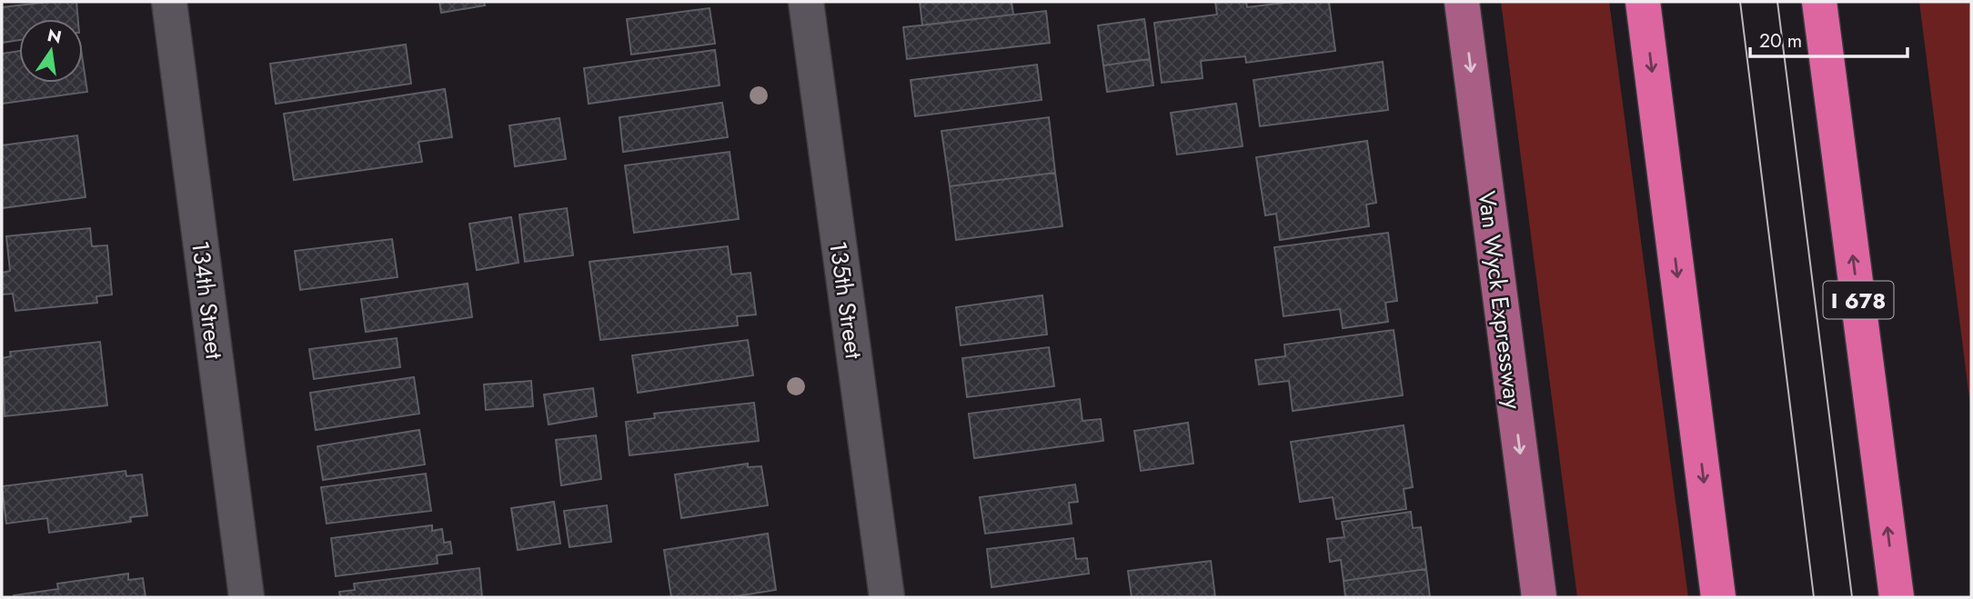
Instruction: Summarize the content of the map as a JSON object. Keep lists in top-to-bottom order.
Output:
{
  "streets": {
    "highway": ["I 678"],
    "main road": ["Van Wyck Expressway"],
    "street": ["134th Street", "135th Street"]
  },
  "one_way": ["Van Wyck Expressway"],
  "scale_bar": "20 m",
  "north": "top"
}
